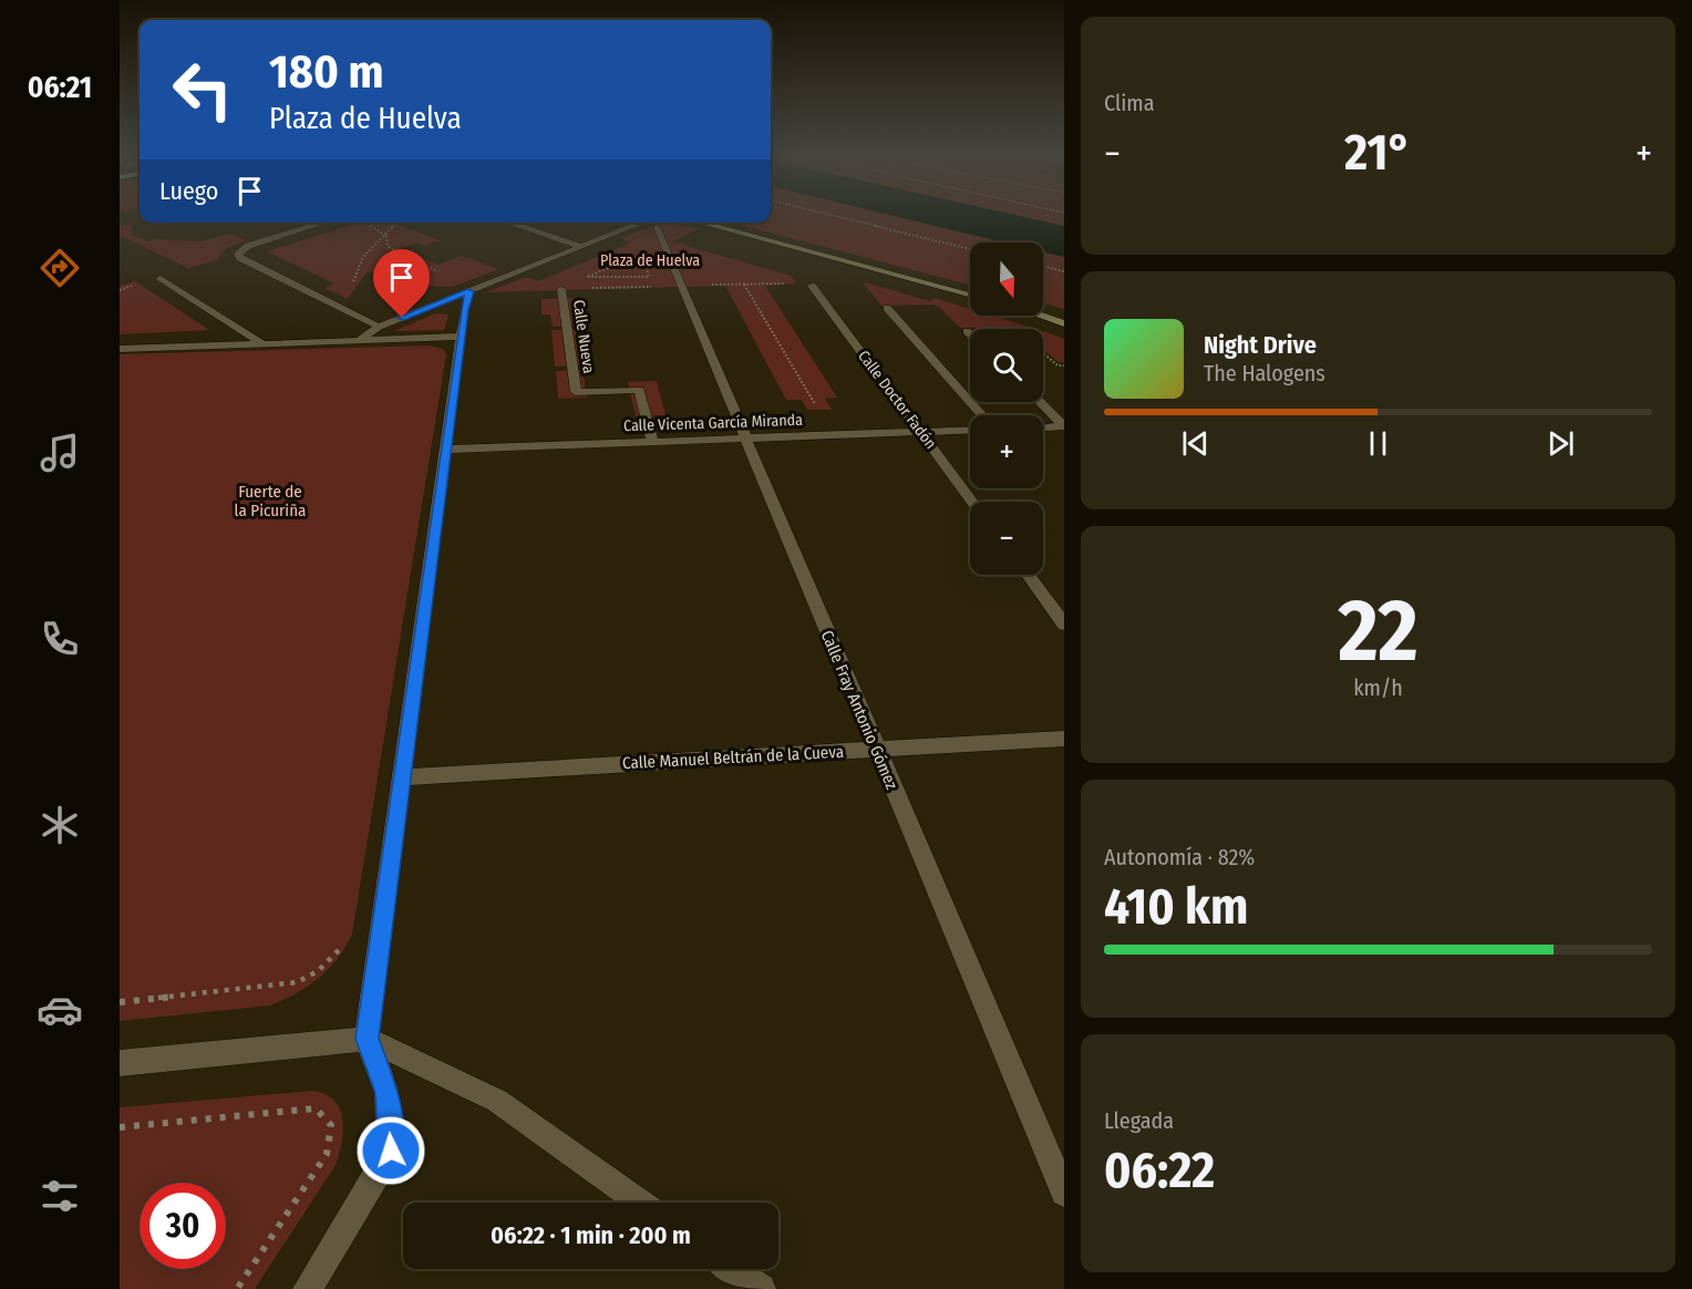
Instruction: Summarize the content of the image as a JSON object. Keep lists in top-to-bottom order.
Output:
{
  "streets": {
    "street": [
      "Calle Nueva",
      "Calle Doctor Fadón",
      "Calle Vicenta García Miranda",
      "Calle Fray Antonio Gómez",
      "Calle Manuel Beltrán de la Cueva"
    ]
  },
  "crossings": [
    ["Calle Nueva", "Calle Vicenta García Miranda"],
    ["Calle Doctor Fadón", "Calle Vicenta García Miranda"],
    ["Calle Vicenta García Miranda", "Calle Fray Antonio Gómez"],
    ["Calle Fray Antonio Gómez", "Calle Manuel Beltrán de la Cueva"]
  ],
  "parks": ["Plaza de Huelva", "Fuerte de la Picuriña"],
  "north": "bottom",
  "page": {
    "tabs": "06:21",
    "tile": [
      "Clima",
      ["22", "km/h"],
      ["Autonomía · 82%", "410 km"],
      ["Llegada", "06:22"]
    ],
    "turn": ["180 m", "Plaza de Huelva"],
    "heat": ["−", "21°", "+"],
    "then": "Luego",
    "map_buttons": ["+", "−"],
    "song": ["Night Drive", "The Halogens"],
    "limit": "30",
    "trip": "06:22 · 1 min · 200 m"
  }
}
